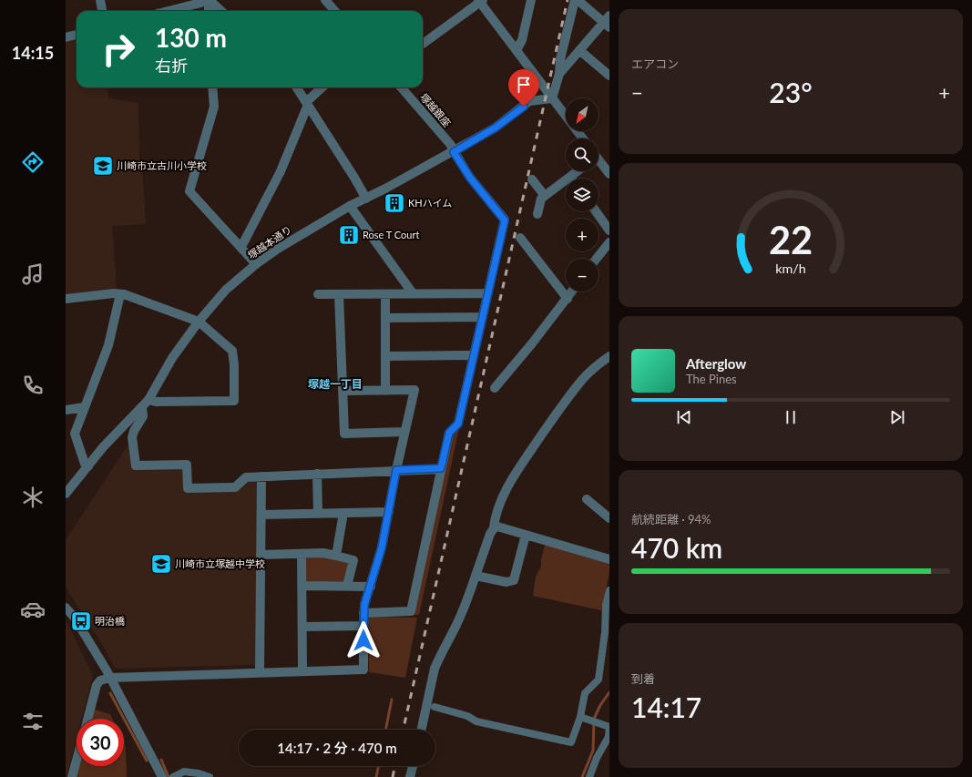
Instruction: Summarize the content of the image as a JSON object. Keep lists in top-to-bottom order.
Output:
{
  "streets": {
    "street": ["塚越銀座", "塚越本通り"]
  },
  "crossings": [
    ["塚越銀座", "塚越本通り"]
  ],
  "districts": ["塚越一丁目"],
  "places": {
    "school or university": ["川崎市立古川小学校", "川崎市立塚越中学校"],
    "building": ["KHハイム", "Rose T Court"],
    "bus stop": ["明治橋"]
  },
  "north": "bottom left",
  "page": {
    "tabs": "14:15",
    "tile": [
      "エアコン",
      ["航続距離 · 94%", "470 km"],
      ["到着", "14:17"]
    ],
    "turn": ["130 m", "右折"],
    "heat": ["−", "23°", "+"],
    "map_buttons": ["+", "−"],
    "song": ["Afterglow", "The Pines"],
    "limit": "30",
    "trip": "14:17 · 2 分 · 470 m",
    "gauge": ["22", "km/h"]
  }
}
